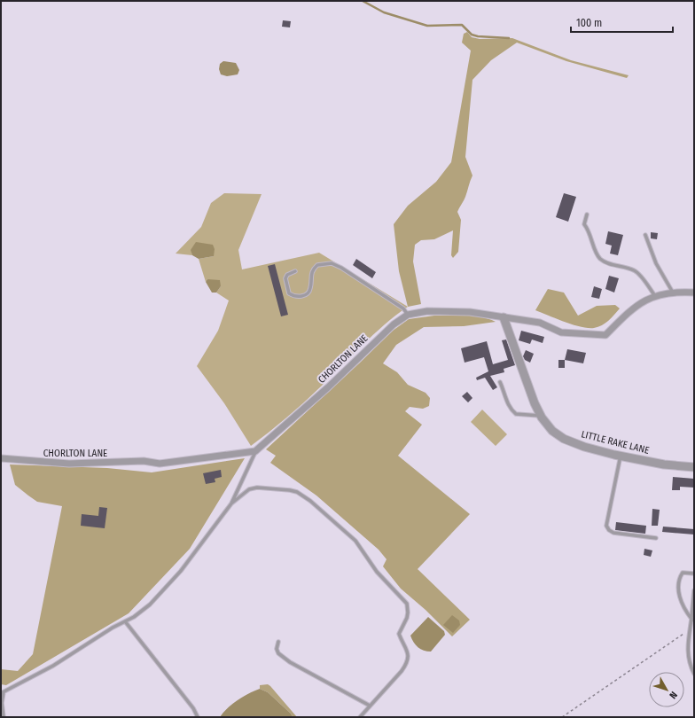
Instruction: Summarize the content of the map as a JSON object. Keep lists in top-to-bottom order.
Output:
{
  "streets": {
    "street": ["CHORLTON LANE", "LITTLE RAKE LANE"]
  },
  "crossings": [
    ["CHORLTON LANE", "LITTLE RAKE LANE"]
  ],
  "scale_bar": "100 m",
  "north": "bottom right"
}
